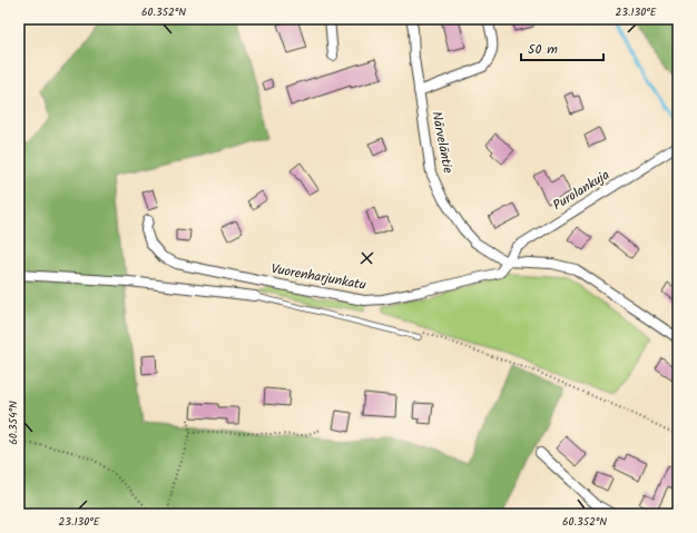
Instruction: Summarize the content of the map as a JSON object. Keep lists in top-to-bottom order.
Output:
{
  "streets": {
    "street": ["Närveläntie", "Purolankuja", "Vuorenharjunkatu"]
  },
  "crossings": [
    ["Närveläntie", "Purolankuja"],
    ["Närveläntie", "Vuorenharjunkatu"],
    ["Purolankuja", "Vuorenharjunkatu"]
  ],
  "scale_bar": "50 m",
  "coordinates": ["60.352°N", "23.130°E", "60.354°N"]
}
